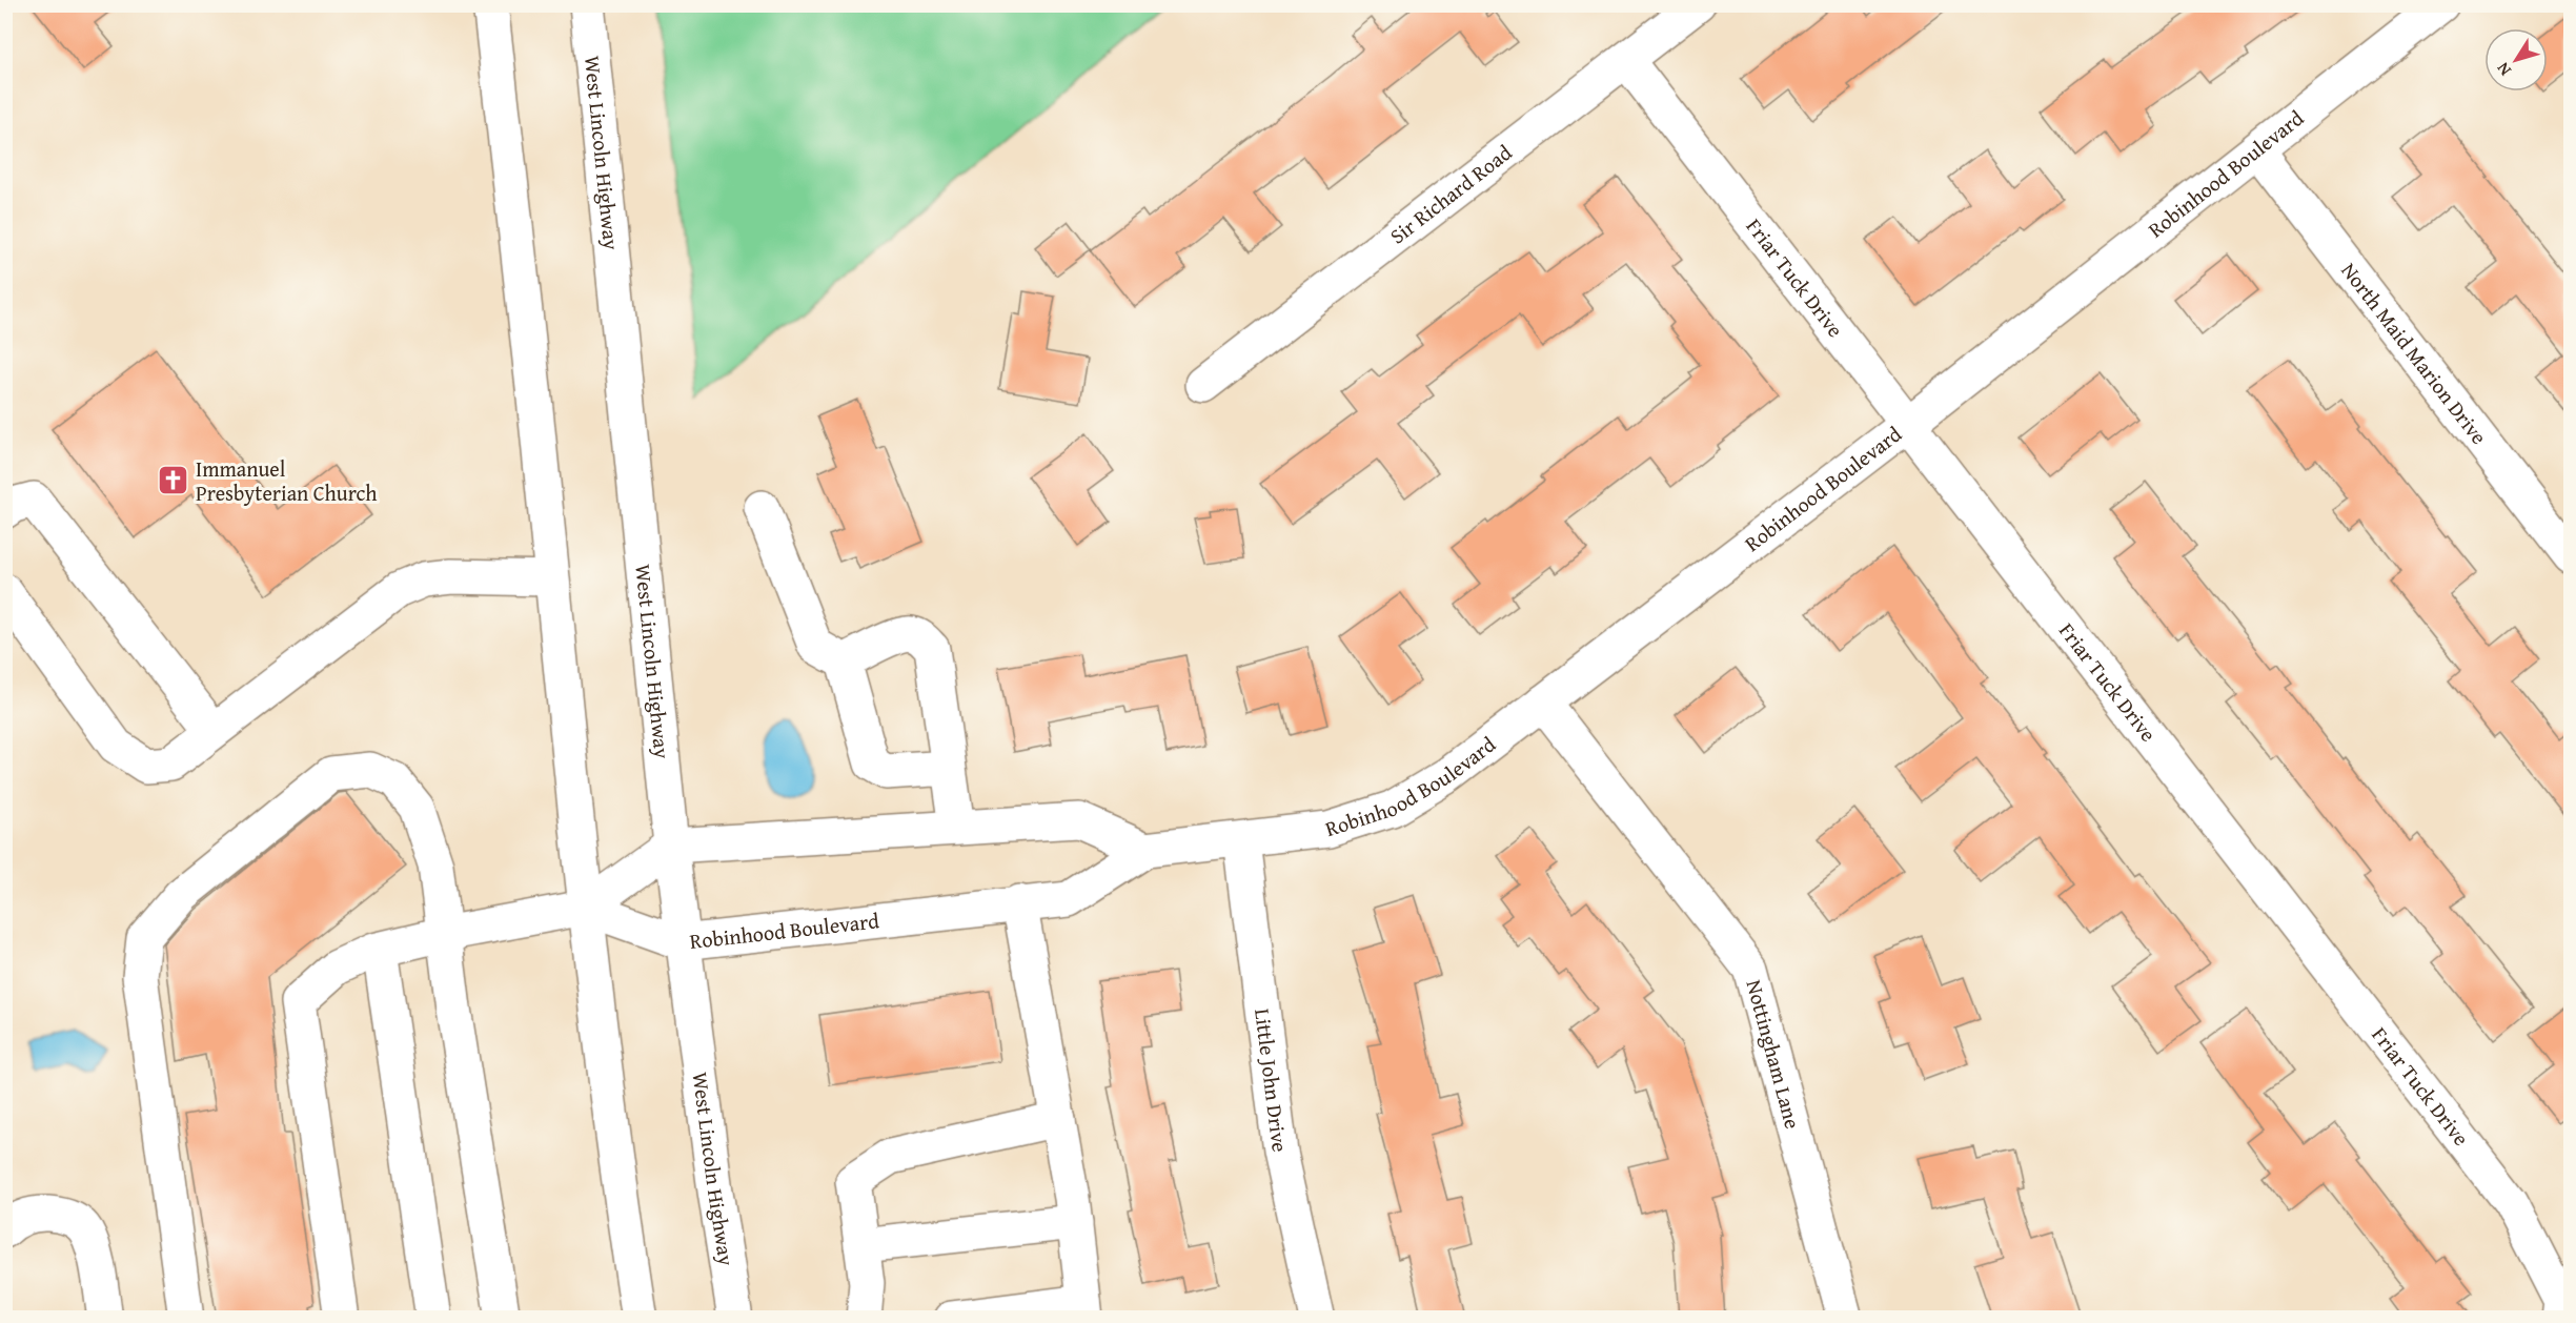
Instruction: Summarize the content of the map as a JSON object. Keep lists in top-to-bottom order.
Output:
{
  "streets": {
    "street": [
      "West Lincoln Highway",
      "Robinhood Boulevard",
      "Sir Richard Road",
      "Friar Tuck Drive",
      "North Maid Marion Drive",
      "Nottingham Lane",
      "Little John Drive"
    ]
  },
  "crossings": [
    ["West Lincoln Highway", "Robinhood Boulevard"],
    ["Robinhood Boulevard", "Friar Tuck Drive"],
    ["Robinhood Boulevard", "North Maid Marion Drive"],
    ["Robinhood Boulevard", "Nottingham Lane"],
    ["Robinhood Boulevard", "Little John Drive"],
    ["Sir Richard Road", "Friar Tuck Drive"]
  ],
  "places": {
    "church": ["Immanuel Presbyterian Church"]
  },
  "north": "bottom left"
}
